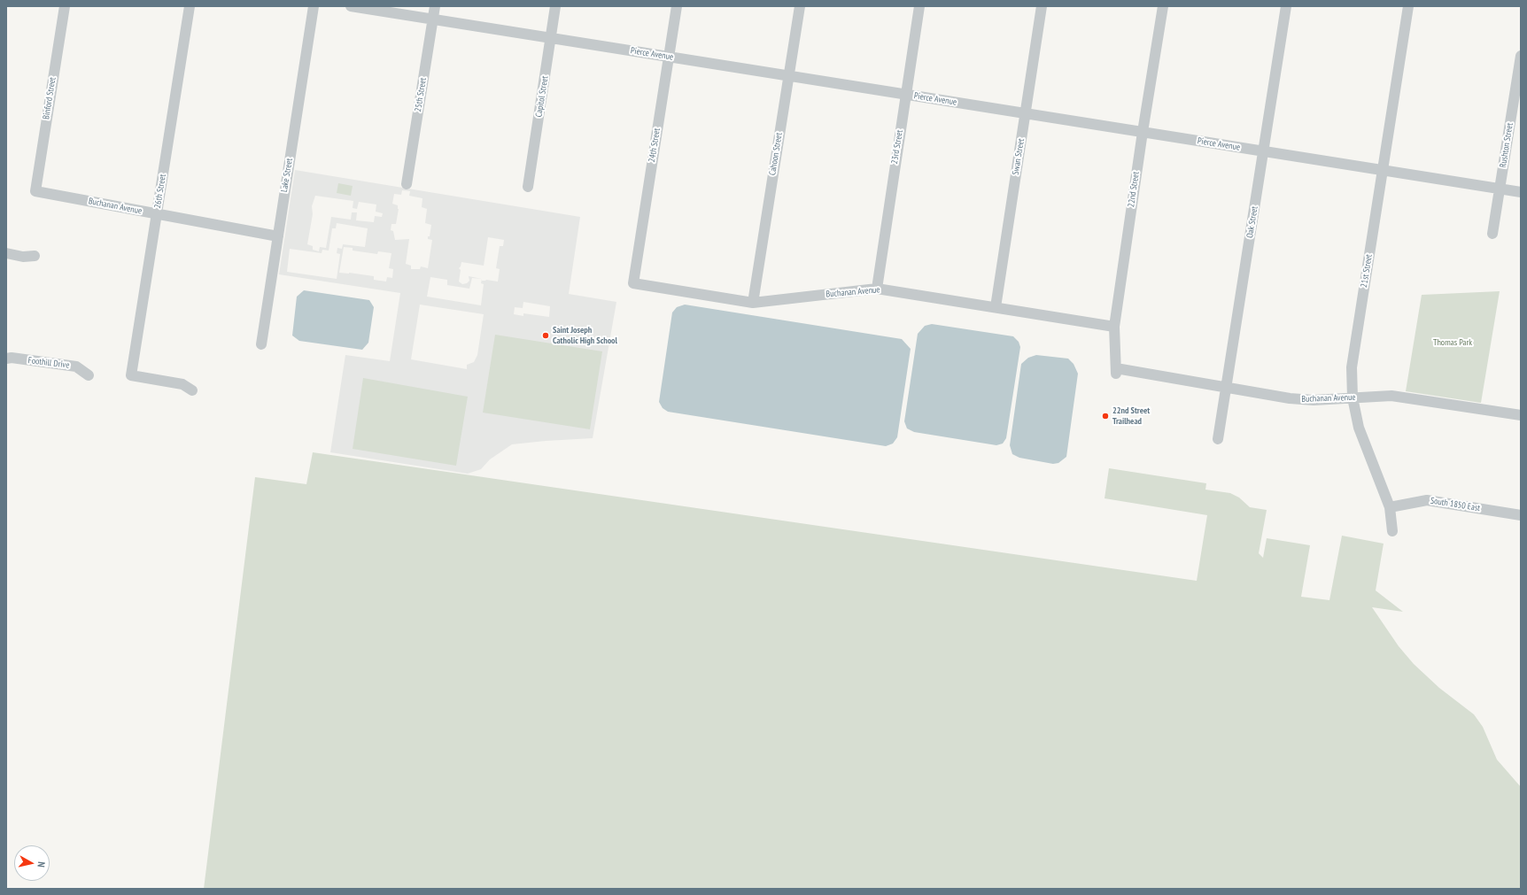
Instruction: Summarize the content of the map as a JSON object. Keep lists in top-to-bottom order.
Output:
{
  "streets": {
    "street": [
      "Pierce Avenue",
      "25th Street",
      "Capitol Street",
      "Binford Street",
      "24th Street",
      "Rushton Street",
      "23rd Street",
      "Cahoon Street",
      "Swan Street",
      "Lake Street",
      "22nd Street",
      "26th Street",
      "Buchanan Avenue",
      "Oak Street",
      "21st Street",
      "Foothill Drive",
      "South 1850 East"
    ]
  },
  "crossings": [
    ["Pierce Avenue", "25th Street"],
    ["Pierce Avenue", "Capitol Street"],
    ["Pierce Avenue", "24th Street"],
    ["Pierce Avenue", "Rushton Street"],
    ["Pierce Avenue", "23rd Street"],
    ["Pierce Avenue", "Cahoon Street"],
    ["Pierce Avenue", "Swan Street"],
    ["Pierce Avenue", "22nd Street"],
    ["Pierce Avenue", "Oak Street"],
    ["Pierce Avenue", "21st Street"],
    ["Binford Street", "Buchanan Avenue"],
    ["24th Street", "Buchanan Avenue"],
    ["23rd Street", "Buchanan Avenue"],
    ["Cahoon Street", "Buchanan Avenue"],
    ["Swan Street", "Buchanan Avenue"],
    ["Lake Street", "Buchanan Avenue"],
    ["22nd Street", "Buchanan Avenue"],
    ["26th Street", "Buchanan Avenue"],
    ["Buchanan Avenue", "Oak Street"],
    ["Buchanan Avenue", "21st Street"],
    ["21st Street", "South 1850 East"]
  ],
  "parks": ["Thomas Park"],
  "places": ["Saint Joseph Catholic High School", "22nd Street Trailhead"],
  "north": "right"
}
